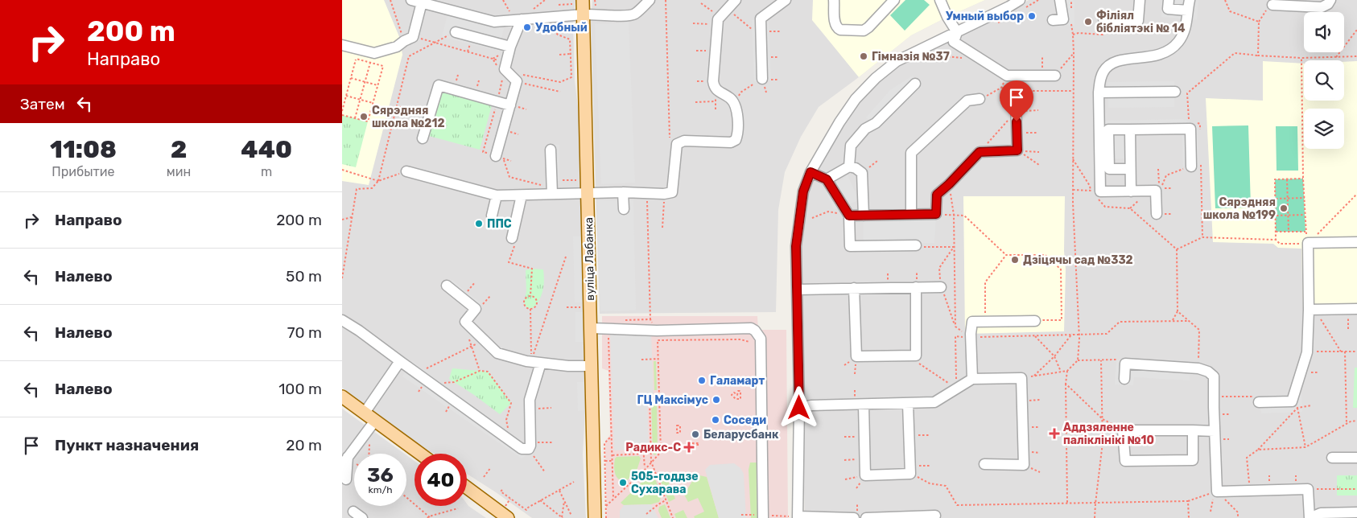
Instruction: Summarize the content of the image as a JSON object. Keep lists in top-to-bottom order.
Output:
{
  "streets": {
    "main road": ["вуліца Лабанка"]
  },
  "places": {
    "other": [
      "Умный выбор",
      "Філіял бібліятэкі № 14",
      "Удобный",
      "Гімназія №37",
      "Сярэдняя школа №212",
      "Сярэдняя школа №199",
      "ППС",
      "Дзіцячы сад №332",
      "Галамарт",
      "ГЦ Максімус",
      "Соседи",
      "Беларусбанк",
      "505-годдзе Сухарава"
    ],
    "health": ["Аддзяленне паліклінікі №10", "Радикс-С"]
  },
  "page": {
    "turn": ["200 m", "Направо"],
    "then": "Затем",
    "eta": [
      "11:08",
      "Прибытие",
      "2",
      "мин",
      "440",
      "m"
    ],
    "list": [
      {
        "name": "Направо",
        "value": "200 m"
      },
      {
        "name": "Налево",
        "value": "50 m"
      },
      {
        "name": "Налево",
        "value": "70 m"
      },
      {
        "name": "Налево",
        "value": "100 m"
      },
      {
        "name": "Пункт назначения",
        "value": "20 m"
      }
    ],
    "speed": "36 km/h",
    "limit": "40"
  }
}
